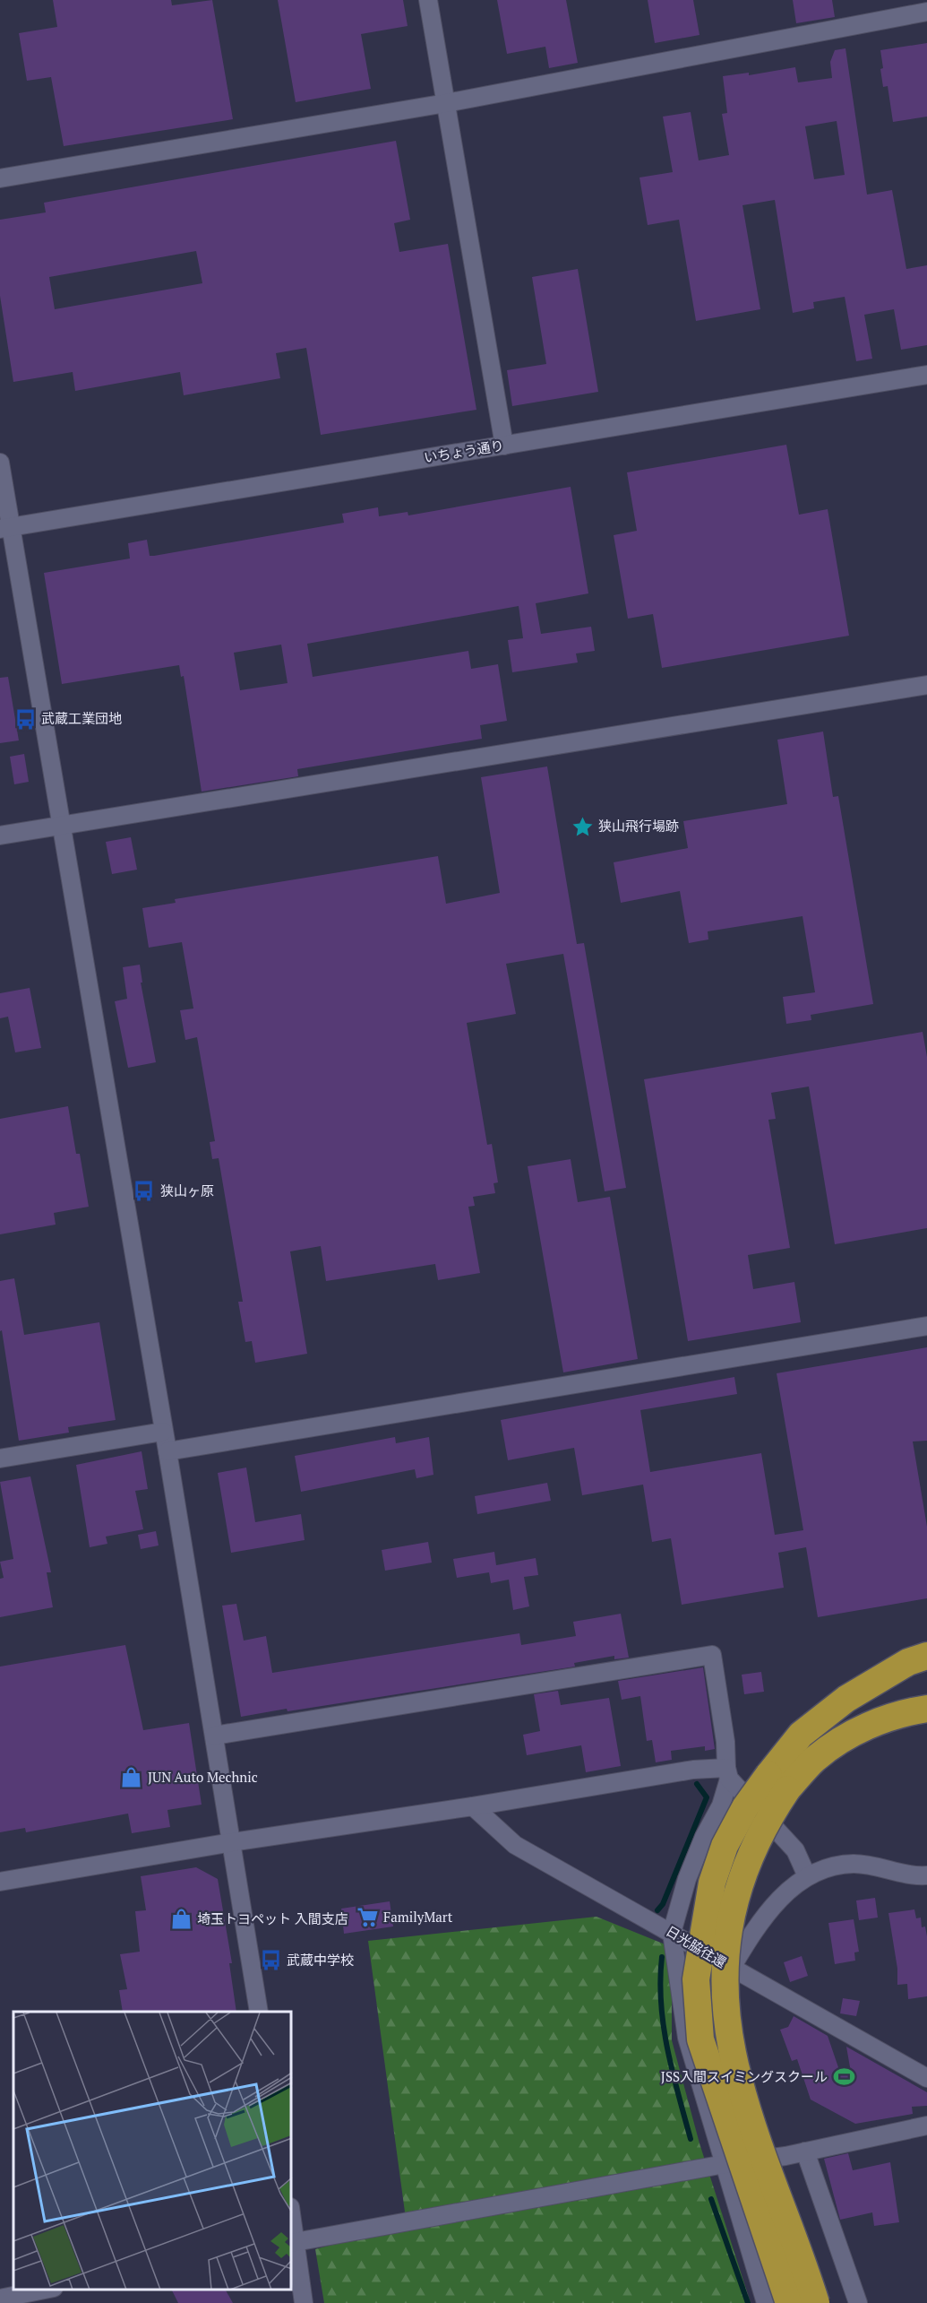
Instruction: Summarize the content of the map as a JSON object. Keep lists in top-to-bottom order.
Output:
{
  "streets": {
    "street": ["いちょう通り", "日光脇往還"]
  },
  "places": {
    "bus stop": ["武蔵工業団地", "狭山ヶ原", "武蔵中学校"],
    "place": ["狭山飛行場跡"],
    "shop": ["JUN Auto Mechnic", "埼玉トヨペット 入間支店"],
    "supermarket": ["FamilyMart"],
    "sports": ["JSS入間スイミングスクール"]
  }
}
